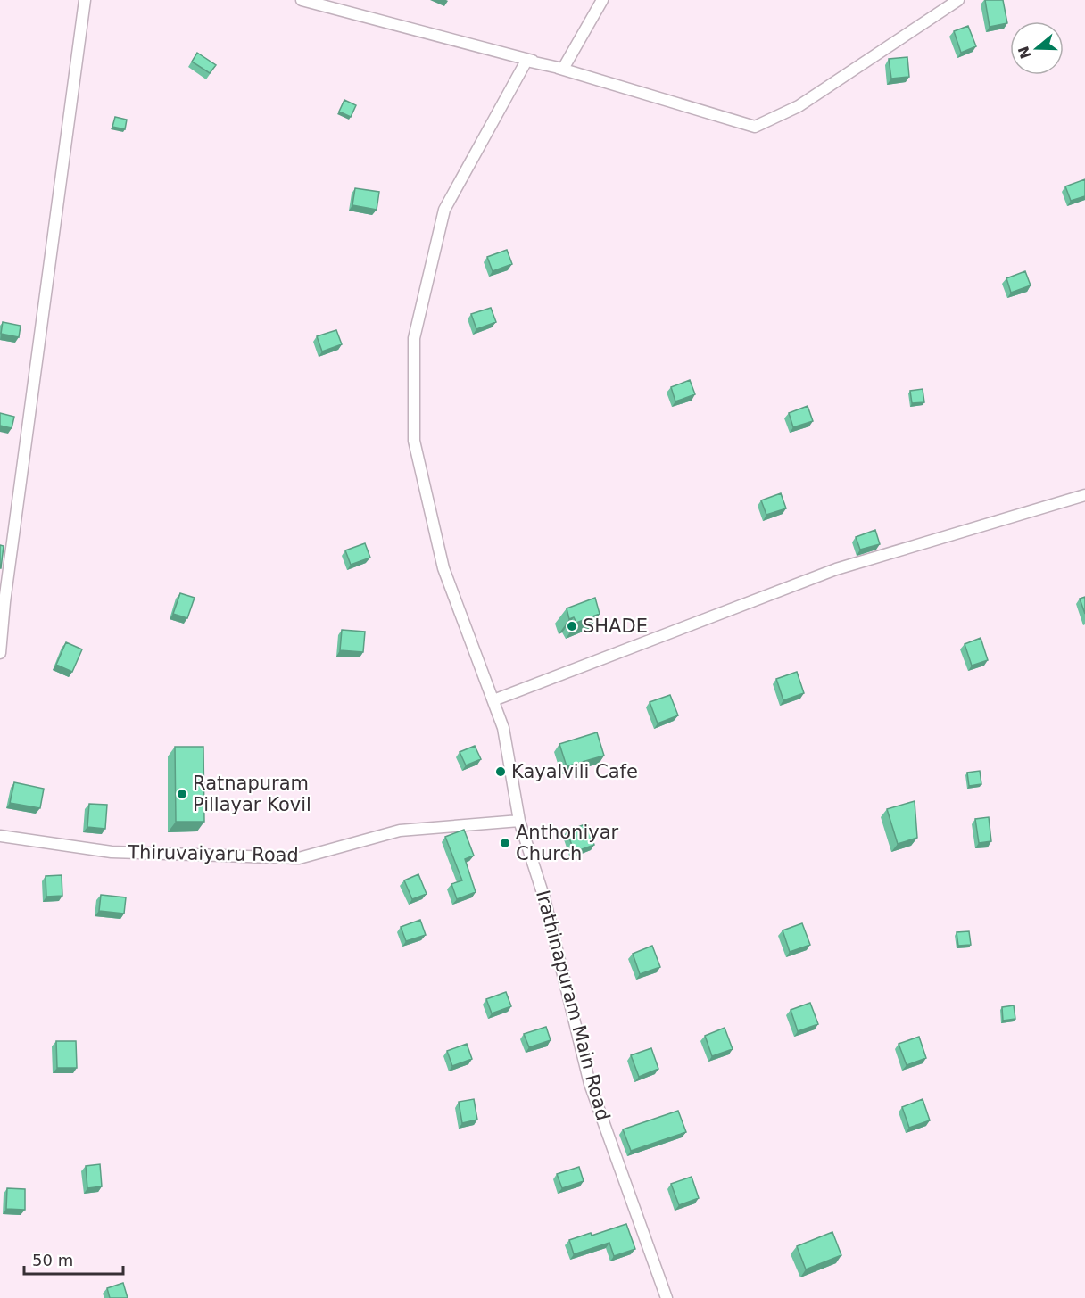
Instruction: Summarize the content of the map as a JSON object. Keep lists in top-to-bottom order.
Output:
{
  "streets": {
    "street": ["Thiruvaiyaru Road", "Irathinapuram Main Road"]
  },
  "crossings": [
    ["Thiruvaiyaru Road", "Irathinapuram Main Road"]
  ],
  "places": [
    "SHADE",
    "Kayalvili Cafe",
    "Ratnapuram Pillayar Kovil",
    "Anthoniyar Church"
  ],
  "scale_bar": "50 m",
  "north": "left"
}
